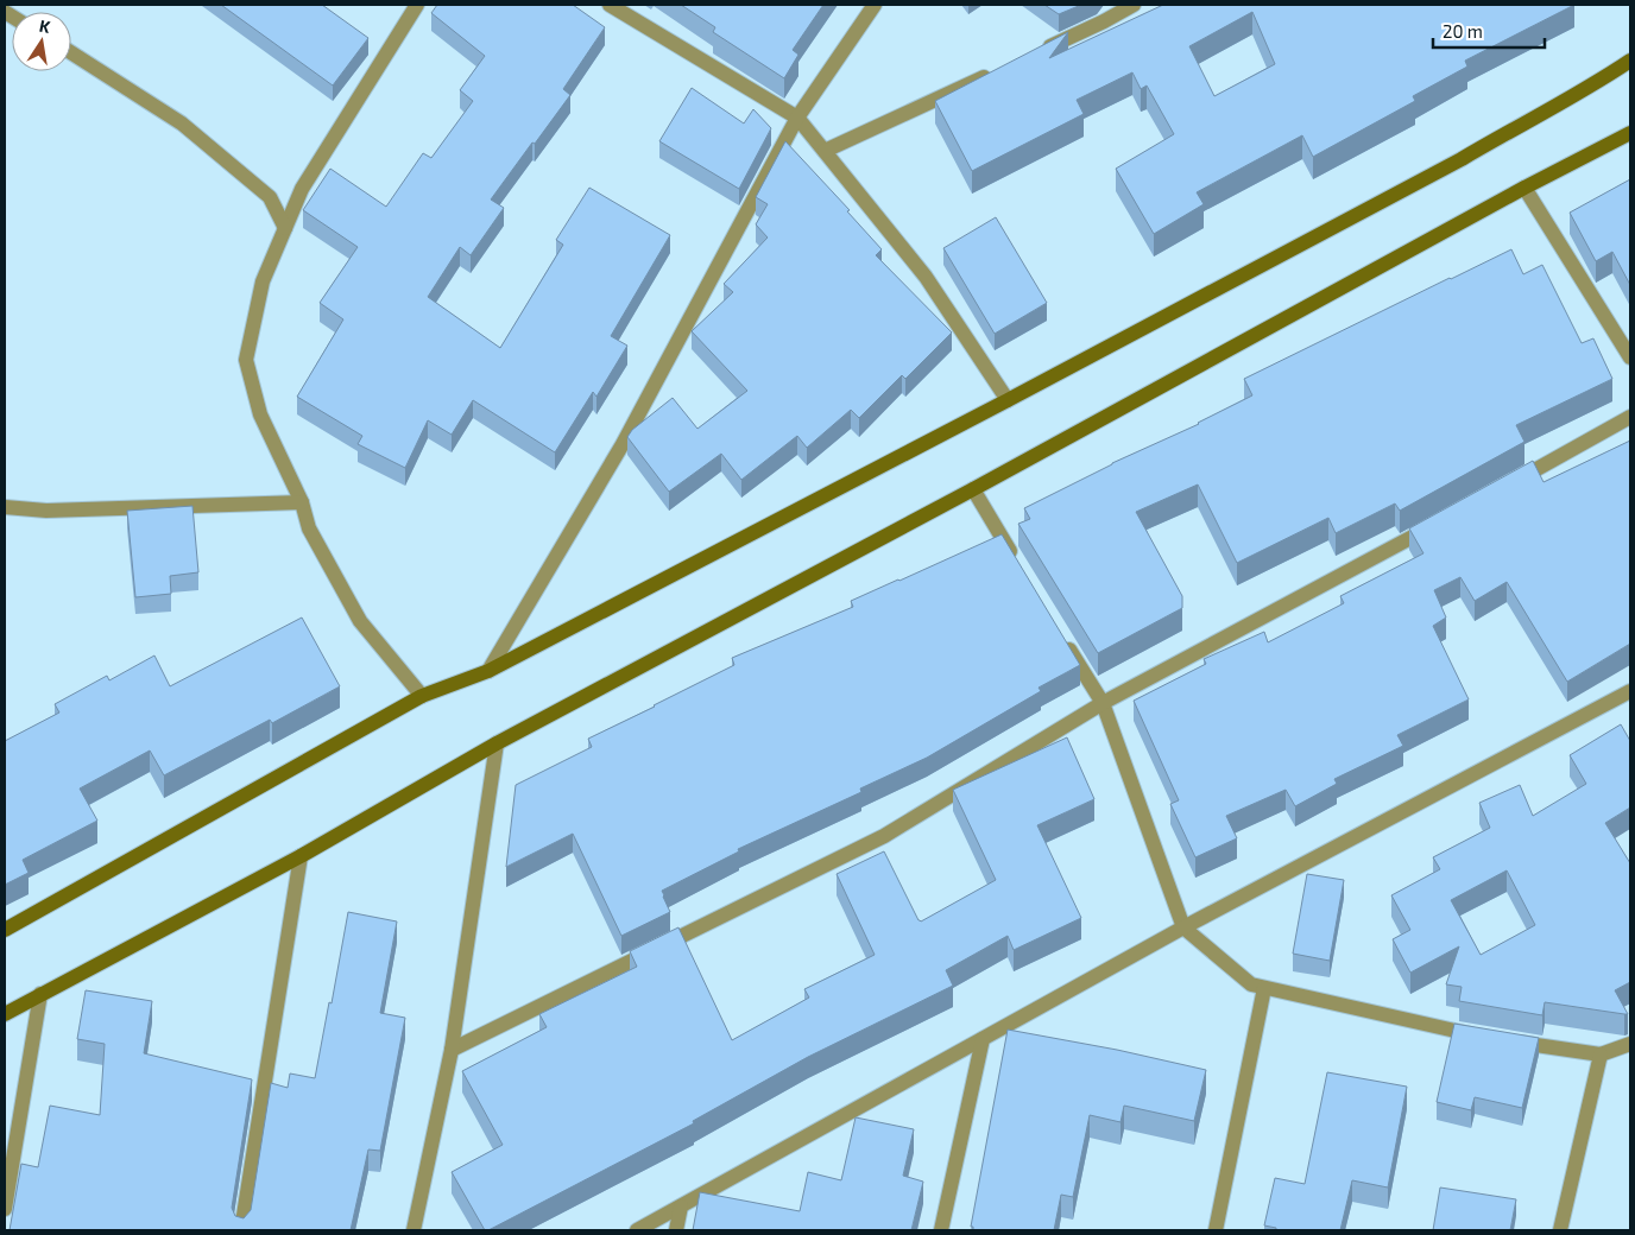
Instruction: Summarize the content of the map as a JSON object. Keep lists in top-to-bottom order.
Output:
{
  "scale_bar": "20 m",
  "north": "top"
}
